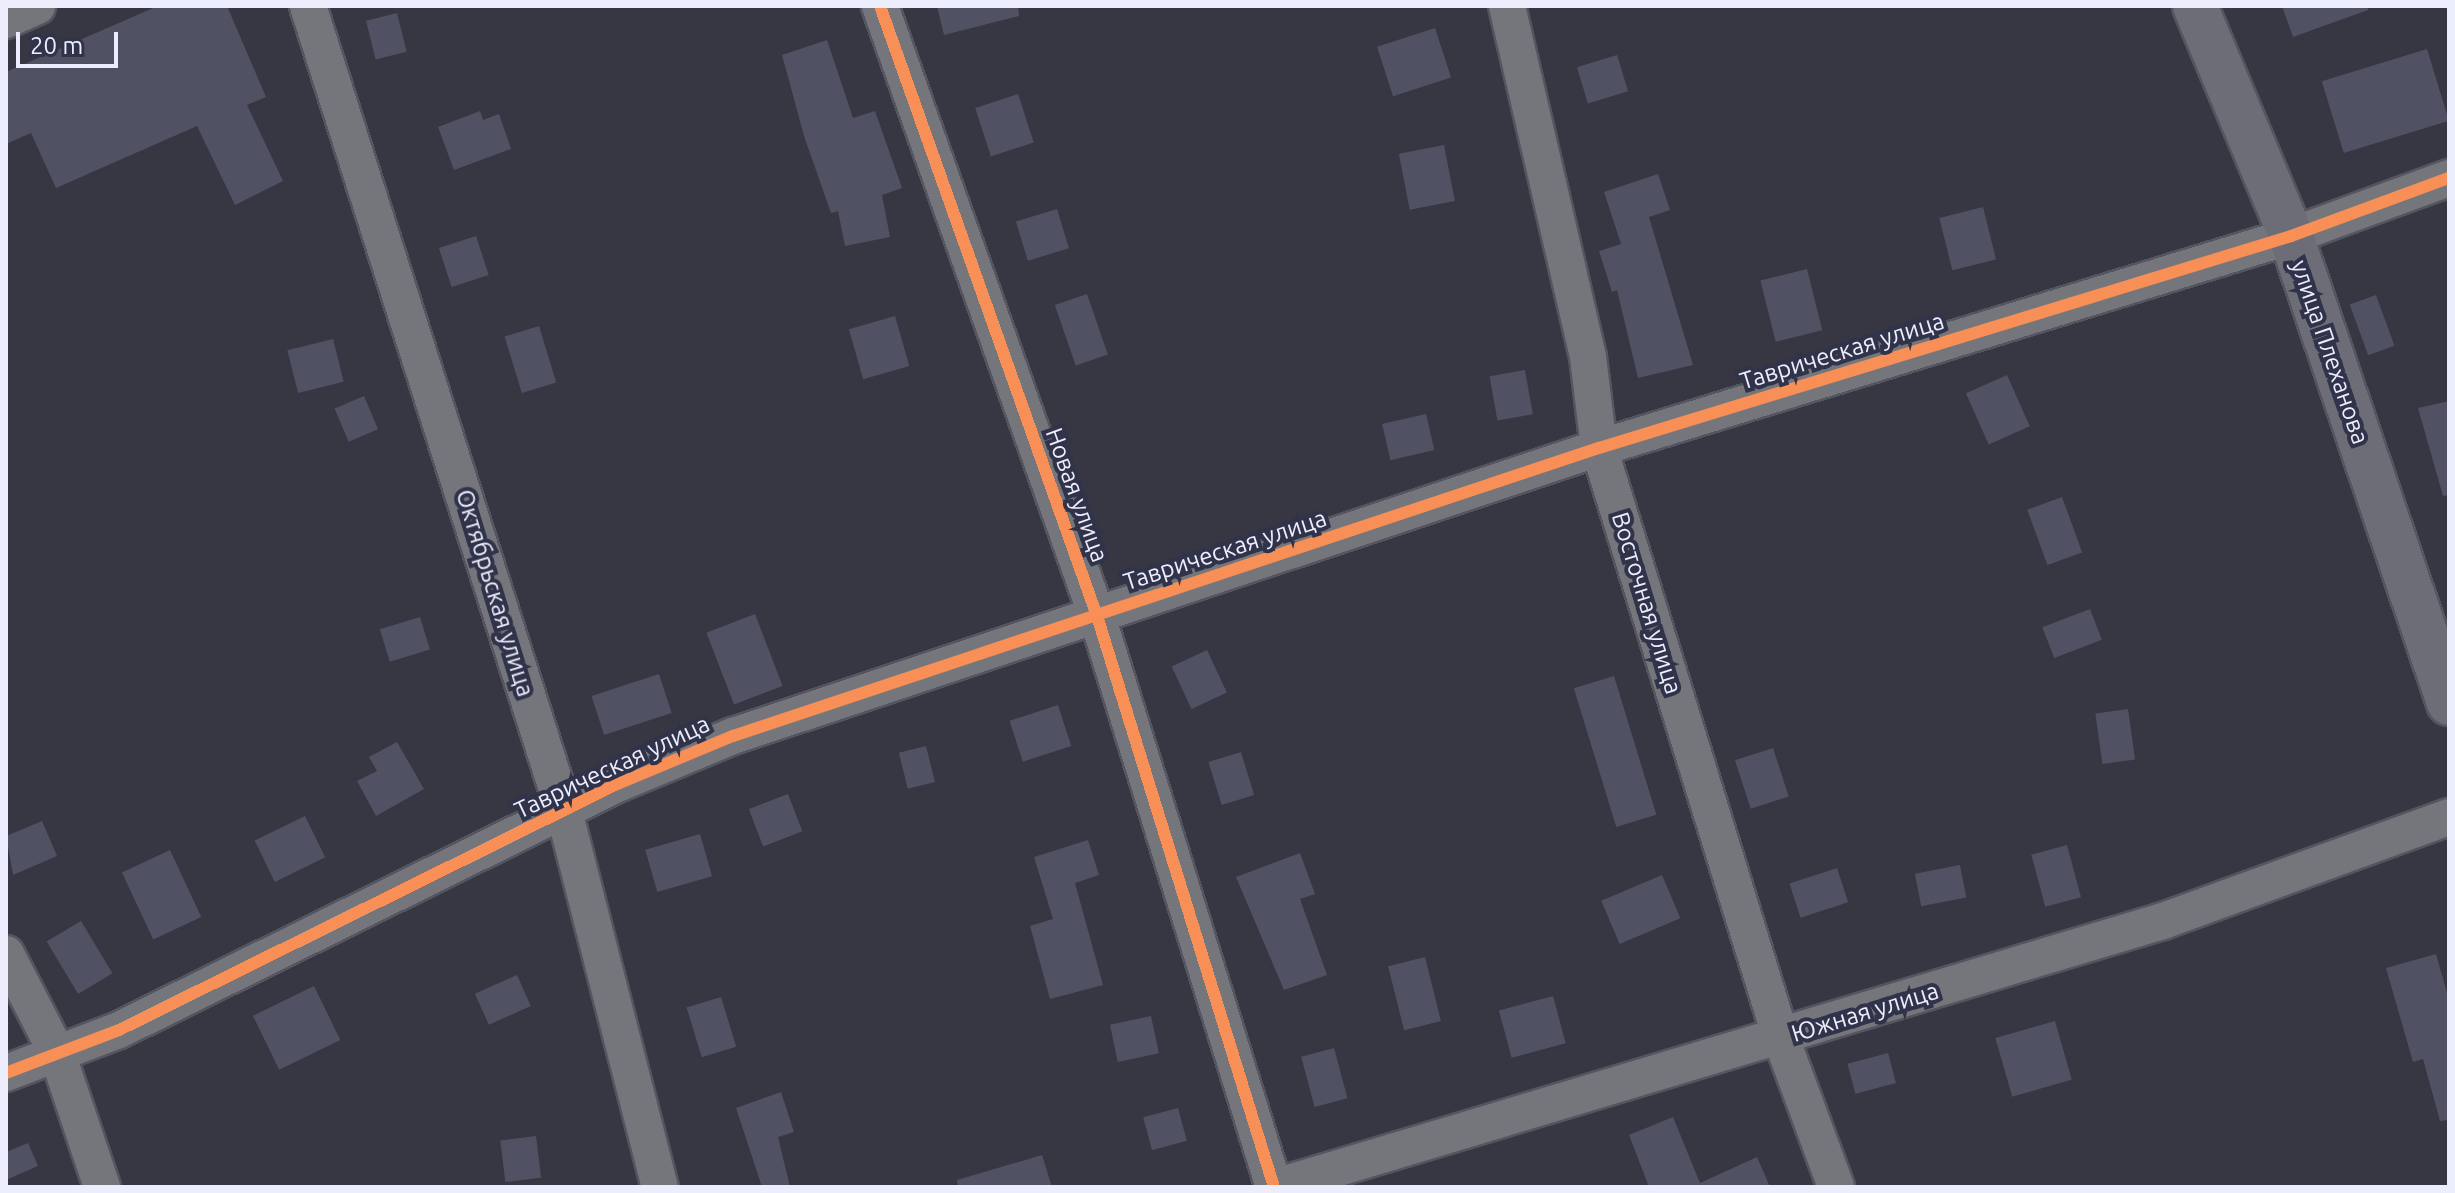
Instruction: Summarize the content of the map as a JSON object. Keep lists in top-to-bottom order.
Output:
{
  "streets": {
    "main road": ["улица Плеханова"],
    "street": [
      "Таврическая улица",
      "Новая улица",
      "Октябрьская улица",
      "Восточная улица",
      "Южная улица"
    ]
  },
  "crossings": [
    ["Таврическая улица", "улица Плеханова"],
    ["Таврическая улица", "Новая улица"],
    ["Таврическая улица", "Октябрьская улица"],
    ["Таврическая улица", "Восточная улица"],
    ["Новая улица", "Южная улица"],
    ["Восточная улица", "Южная улица"]
  ],
  "scale_bar": "20 m"
}
